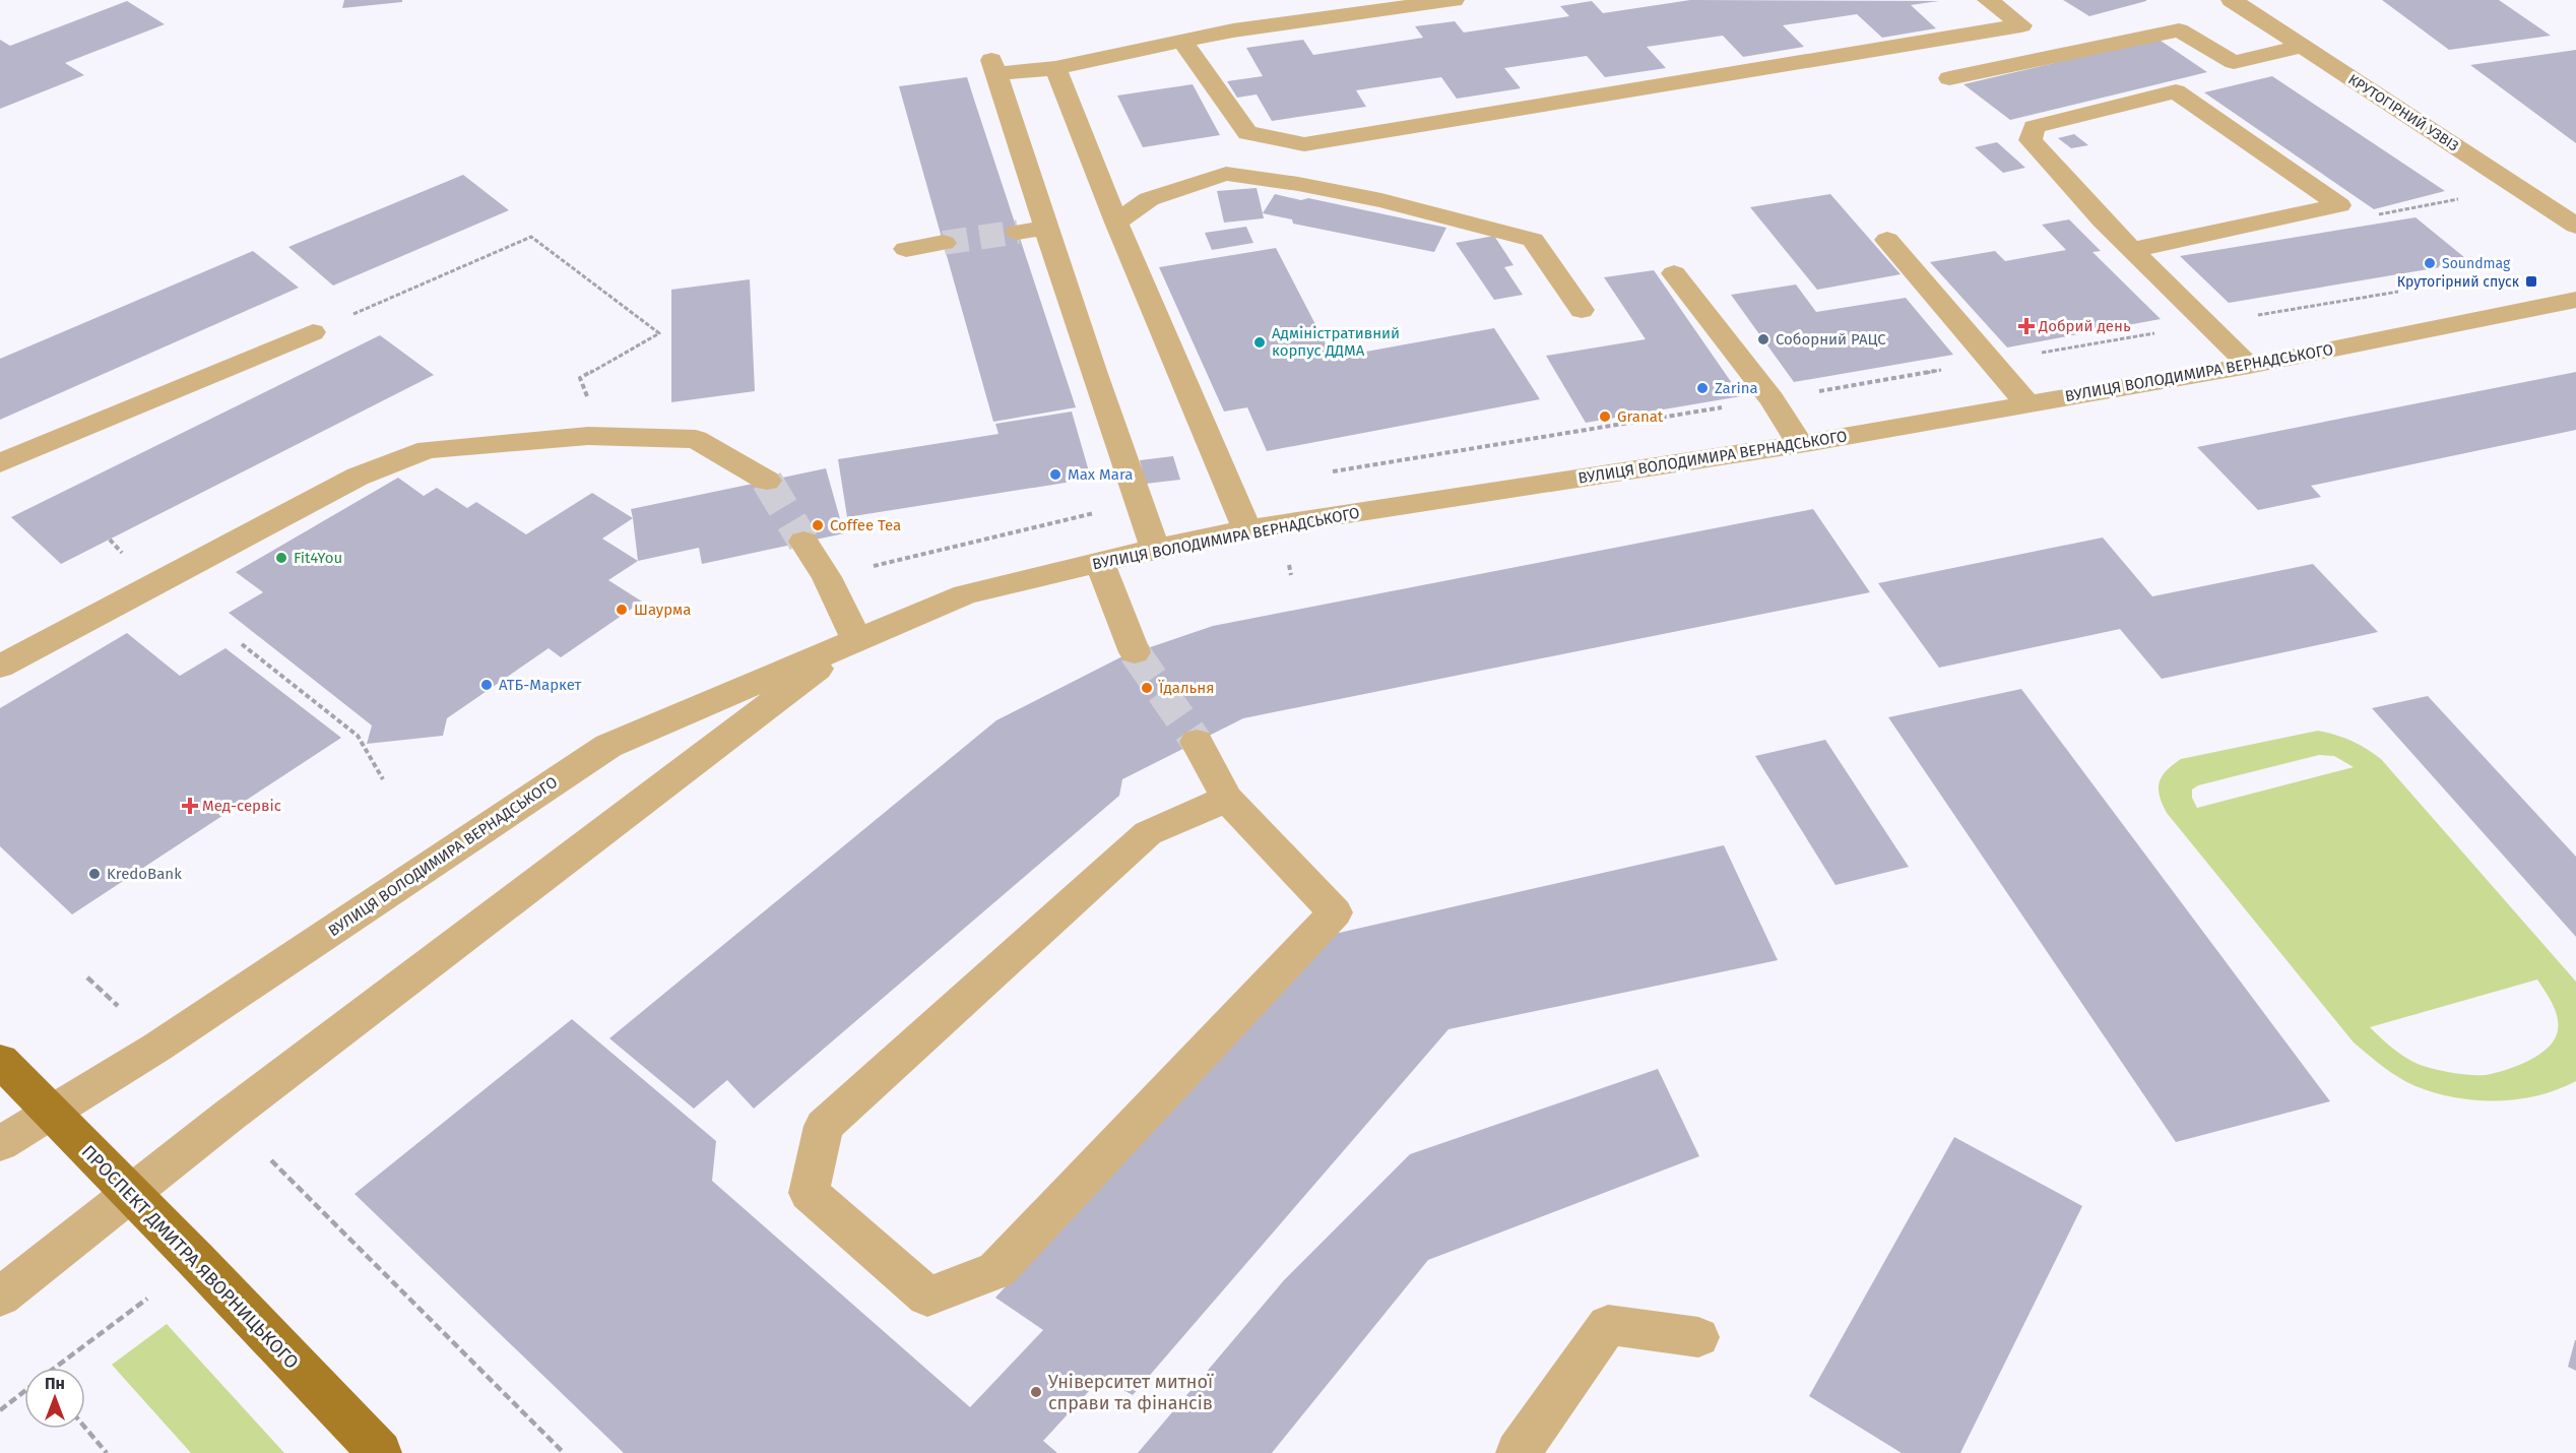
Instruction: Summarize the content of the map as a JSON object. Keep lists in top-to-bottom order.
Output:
{
  "streets": {
    "main road": ["ПРОСПЕКТ ДМИТРА ЯВОРНИЦЬКОГО"],
    "street": ["КРУТОГІРНИЙ УЗВІЗ", "ВУЛИЦЯ ВОЛОДИМИРА ВЕРНАДСЬКОГО"]
  },
  "crossings": [
    ["ВУЛИЦЯ ВОЛОДИМИРА ВЕРНАДСЬКОГО", "ПРОСПЕКТ ДМИТРА ЯВОРНИЦЬКОГО"]
  ],
  "places": {
    "other": [
      "Soundmag",
      "Соборний РАЦС",
      "Адміністративний корпус ДДМА",
      "Zarina",
      "Granat",
      "Max Mara",
      "Coffee Tea",
      "Fit4You",
      "Шаурма",
      "АТБ-Маркет",
      "Їдальня",
      "KredoBank",
      "Університет митної справи та фінансів"
    ],
    "transit": ["Крутогірний спуск"],
    "health": ["Добрий день", "Мед-сервіс"]
  },
  "north": "top"
}
